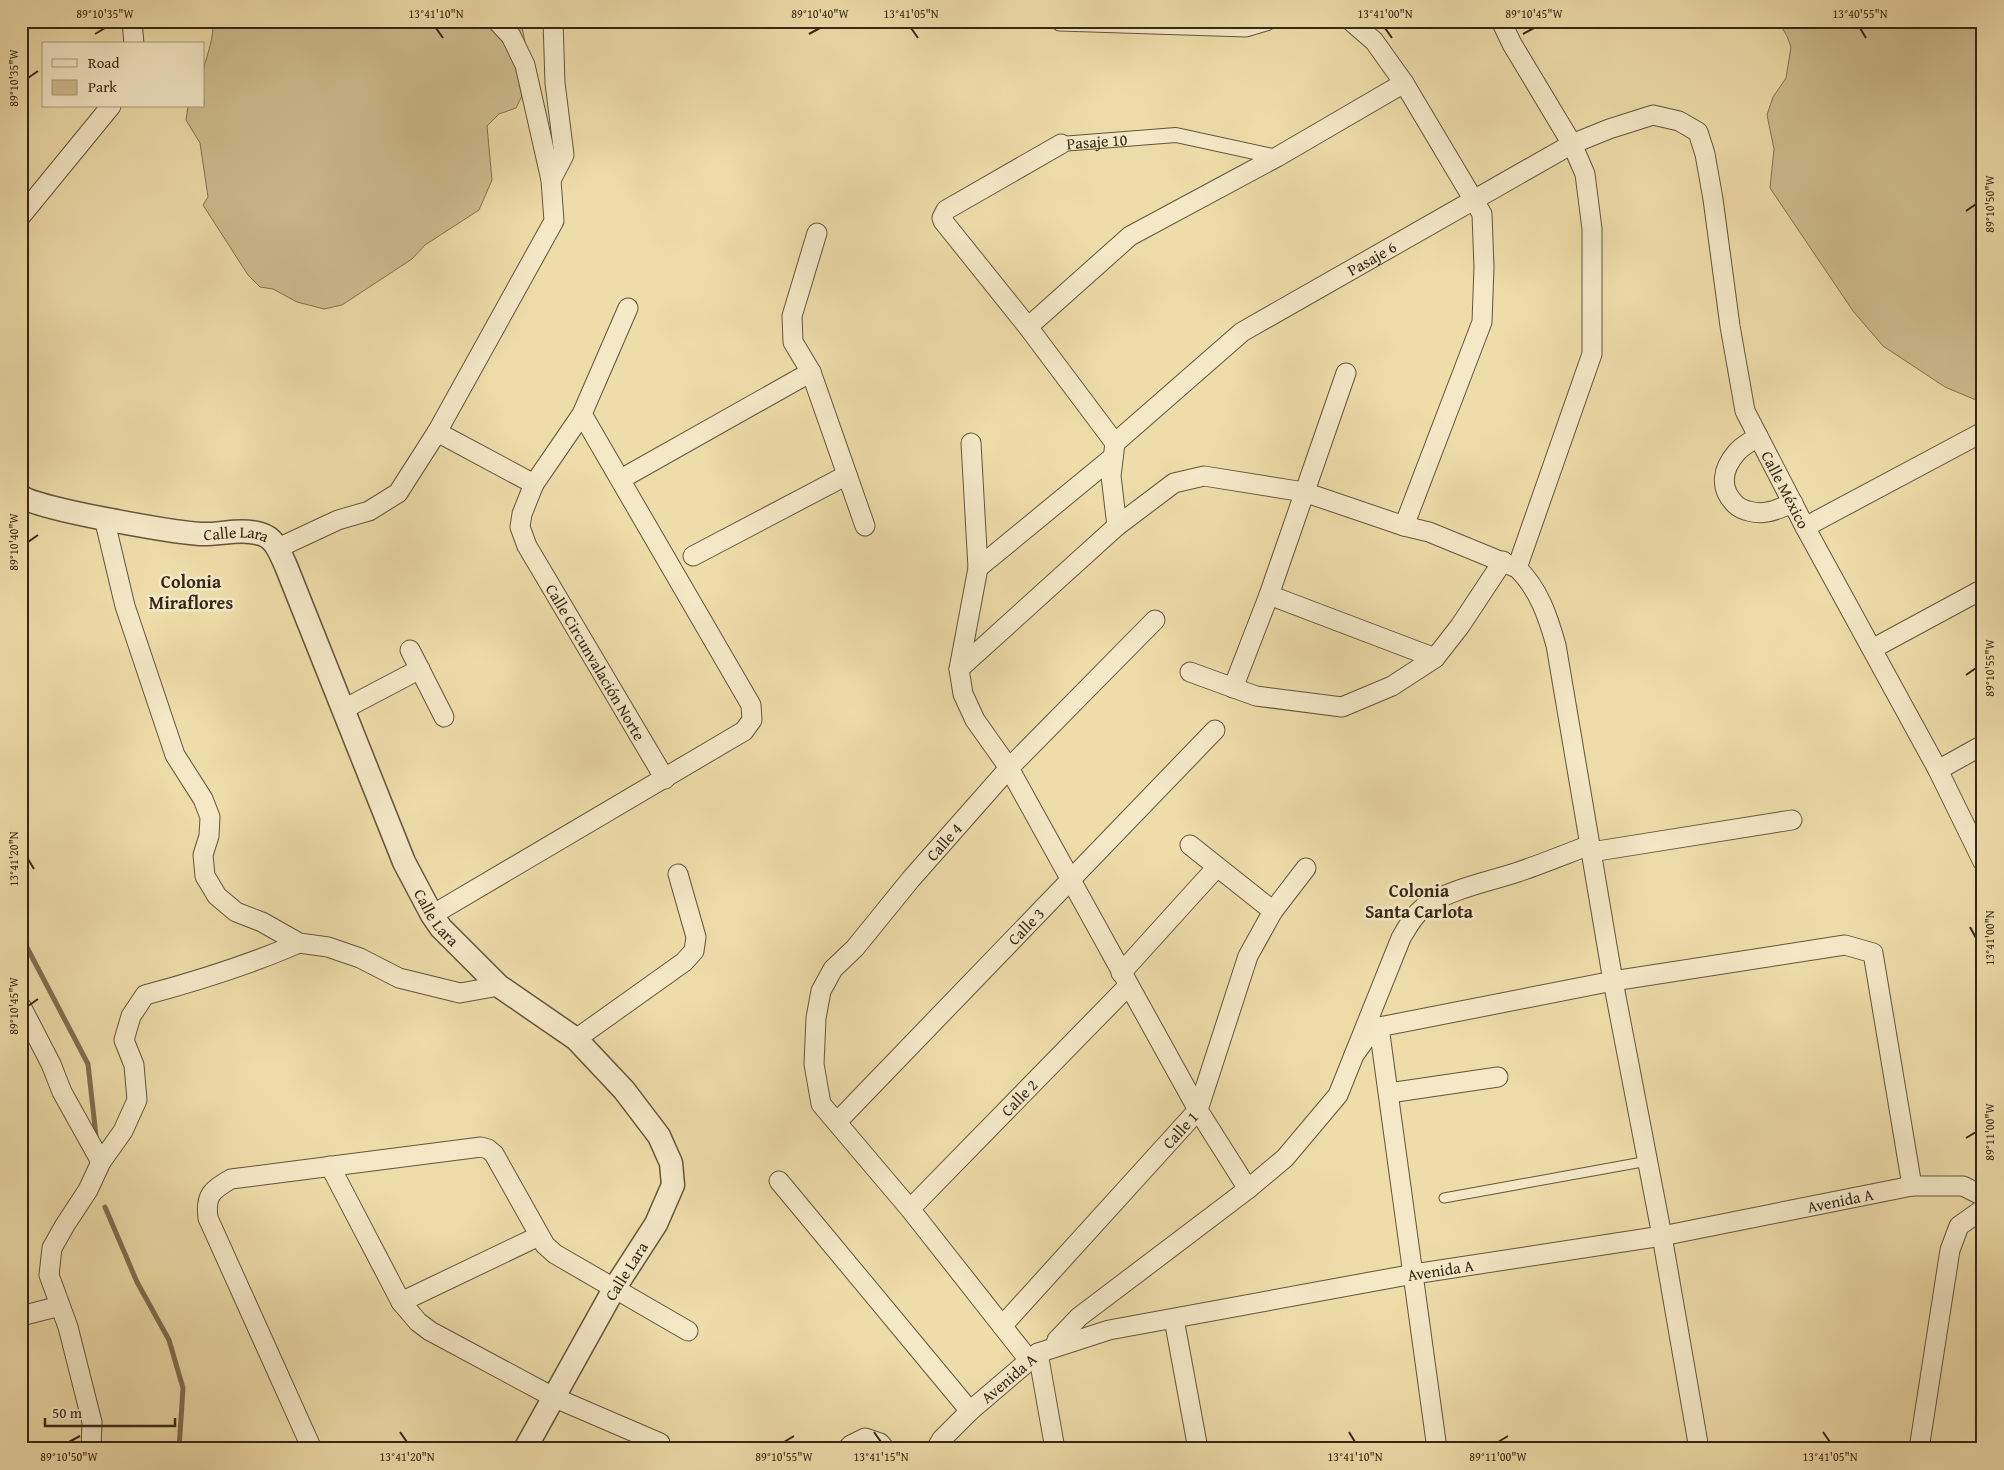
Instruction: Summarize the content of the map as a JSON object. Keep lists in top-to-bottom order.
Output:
{
  "streets": {
    "street": [
      "Pasaje 10",
      "Pasaje 6",
      "Calle México",
      "Calle Lara",
      "Calle Circunvalación Norte",
      "Calle 4",
      "Calle 3",
      "Calle 2",
      "Calle 1",
      "Avenida A"
    ]
  },
  "crossings": [
    ["Pasaje 6", "Calle México"],
    ["Calle 4", "Calle 3"]
  ],
  "districts": ["Colonia Miraflores", "Colonia Santa Carlota"],
  "legend": ["Road", "Park"],
  "scale_bar": "50 m",
  "coordinates": [
    "89°10'35\"W",
    "13°41'10\"N",
    "89°10'40\"W",
    "13°41'05\"N",
    "13°41'00\"N",
    "89°10'45\"W",
    "13°40'55\"N",
    "89°10'50\"W",
    "89°10'55\"W",
    "13°41'20\"N",
    "89°11'00\"W",
    "13°41'15\"N"
  ]
}
